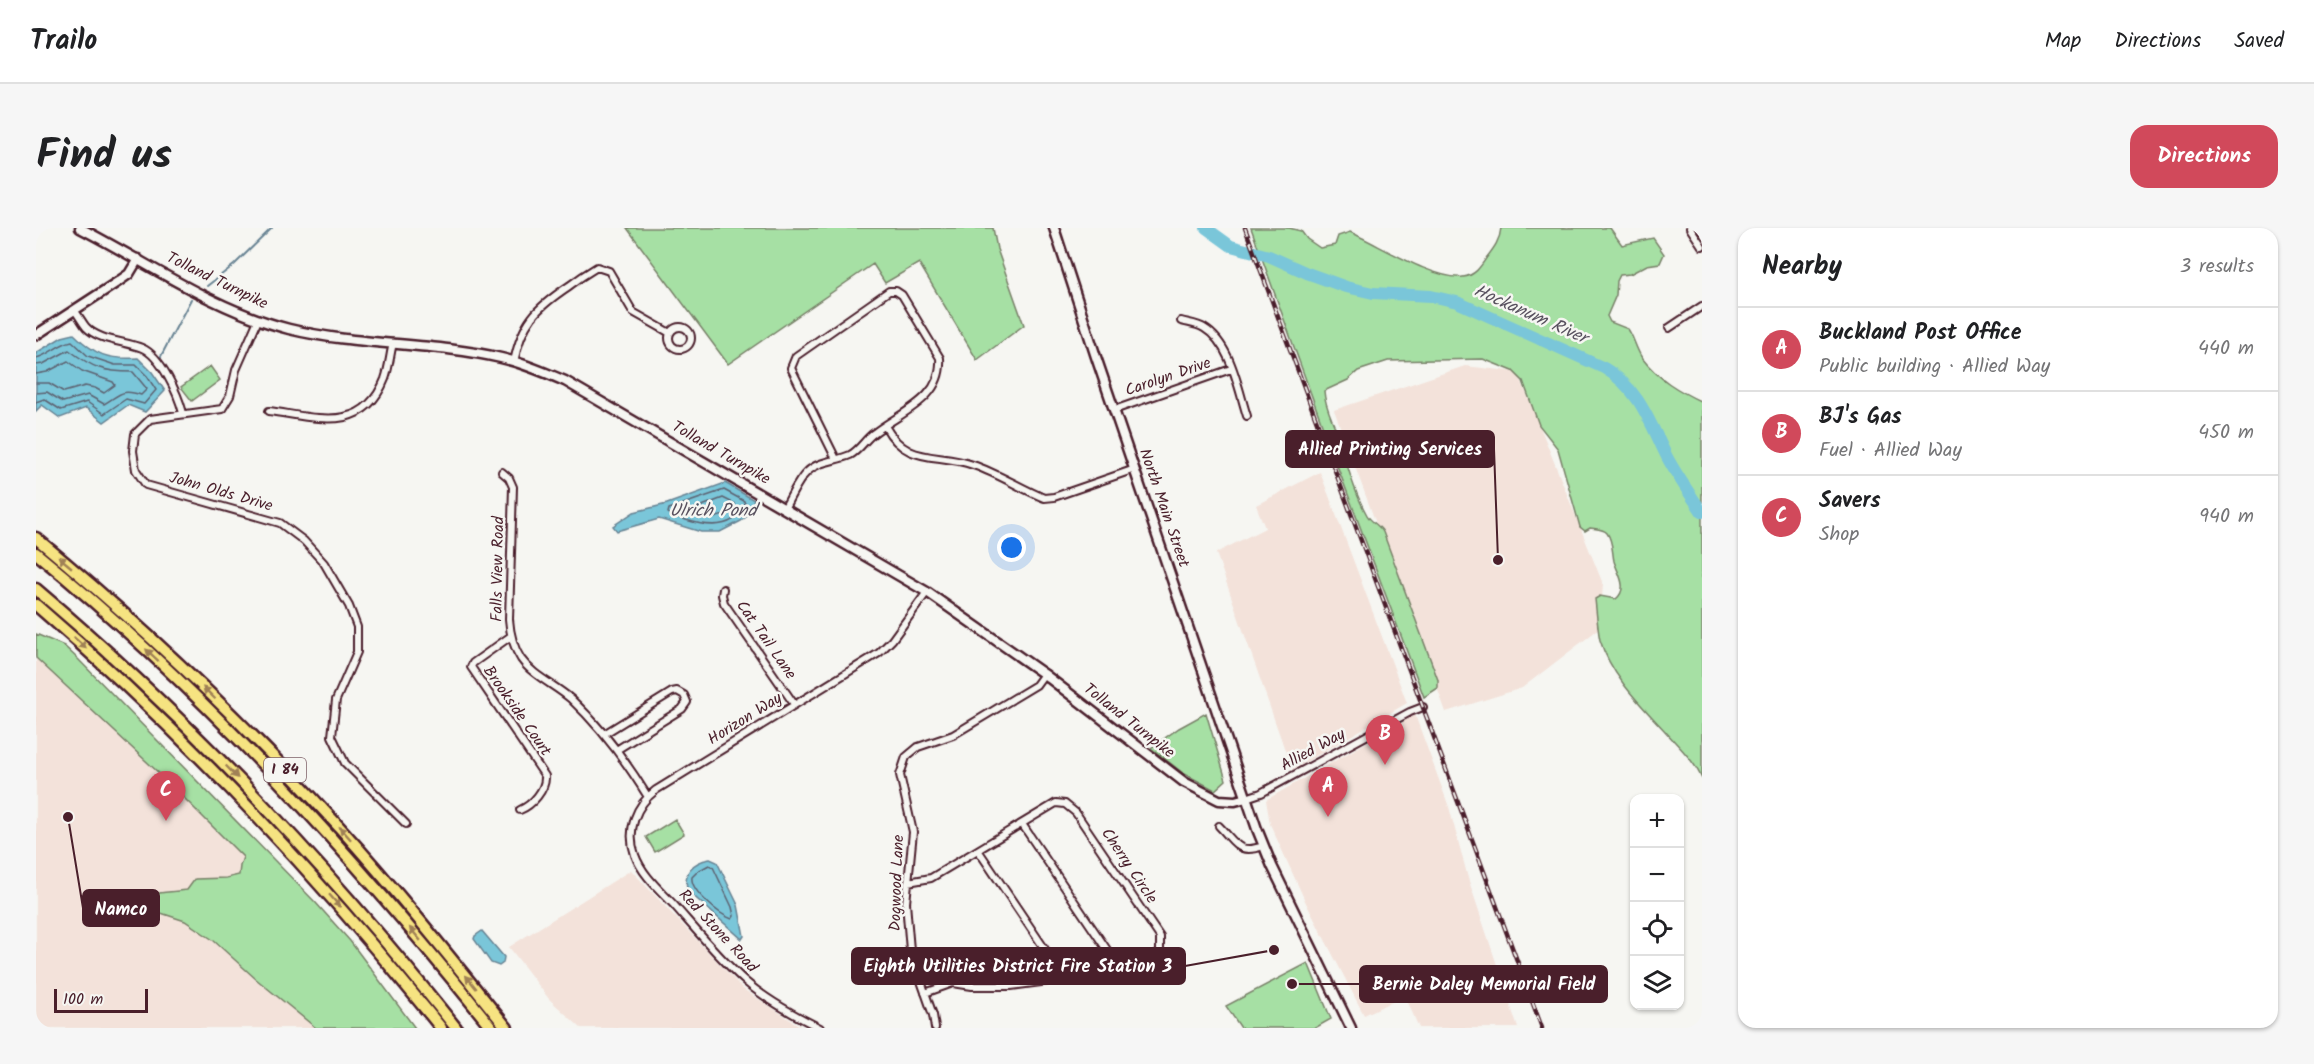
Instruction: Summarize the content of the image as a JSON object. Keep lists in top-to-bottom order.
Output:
{
  "streets": {
    "highway": ["I 84"],
    "street": [
      "Tolland Turnpike",
      "Carolyn Drive",
      "John Olds Drive",
      "North Main Street",
      "Falls View Road",
      "Cat Tail Lane",
      "Brookside Court",
      "Horizon Way",
      "Allied Way",
      "Cherry Circle",
      "Dogwood Lane",
      "Red Stone Road"
    ]
  },
  "crossings": [
    ["Tolland Turnpike", "John Olds Drive"],
    ["Tolland Turnpike", "North Main Street"],
    ["Tolland Turnpike", "Horizon Way"],
    ["Tolland Turnpike", "Allied Way"],
    ["Tolland Turnpike", "Dogwood Lane"],
    ["Carolyn Drive", "North Main Street"],
    ["North Main Street", "Allied Way"],
    ["Falls View Road", "Brookside Court"],
    ["Falls View Road", "Horizon Way"],
    ["Cat Tail Lane", "Horizon Way"],
    ["Horizon Way", "Red Stone Road"],
    ["Cherry Circle", "Dogwood Lane"]
  ],
  "water": ["Hockanum River", "Ulrich Pond"],
  "places": [
    "Allied Printing Services",
    "Namco",
    "Eighth Utilities District Fire Station 3",
    "Bernie Daley Memorial Field"
  ],
  "scale_bar": "100 m",
  "page": {
    "header": "Trailo",
    "nav": ["Map", "Directions", "Saved"],
    "title": "Find us",
    "buttons": "Directions",
    "heading": ["Nearby", "3 results"],
    "list": [
      {
        "mark": "A",
        "name": "Buckland Post Office",
        "note": "Public building · Allied Way",
        "value": "440 m"
      },
      {
        "mark": "B",
        "name": "BJ's Gas",
        "note": "Fuel · Allied Way",
        "value": "450 m"
      },
      {
        "mark": "C",
        "name": "Savers",
        "note": "Shop",
        "value": "940 m"
      }
    ],
    "pins": ["B", "A", "C"],
    "map_buttons": ["+", "−"],
    "scale": "100 m"
  }
}
